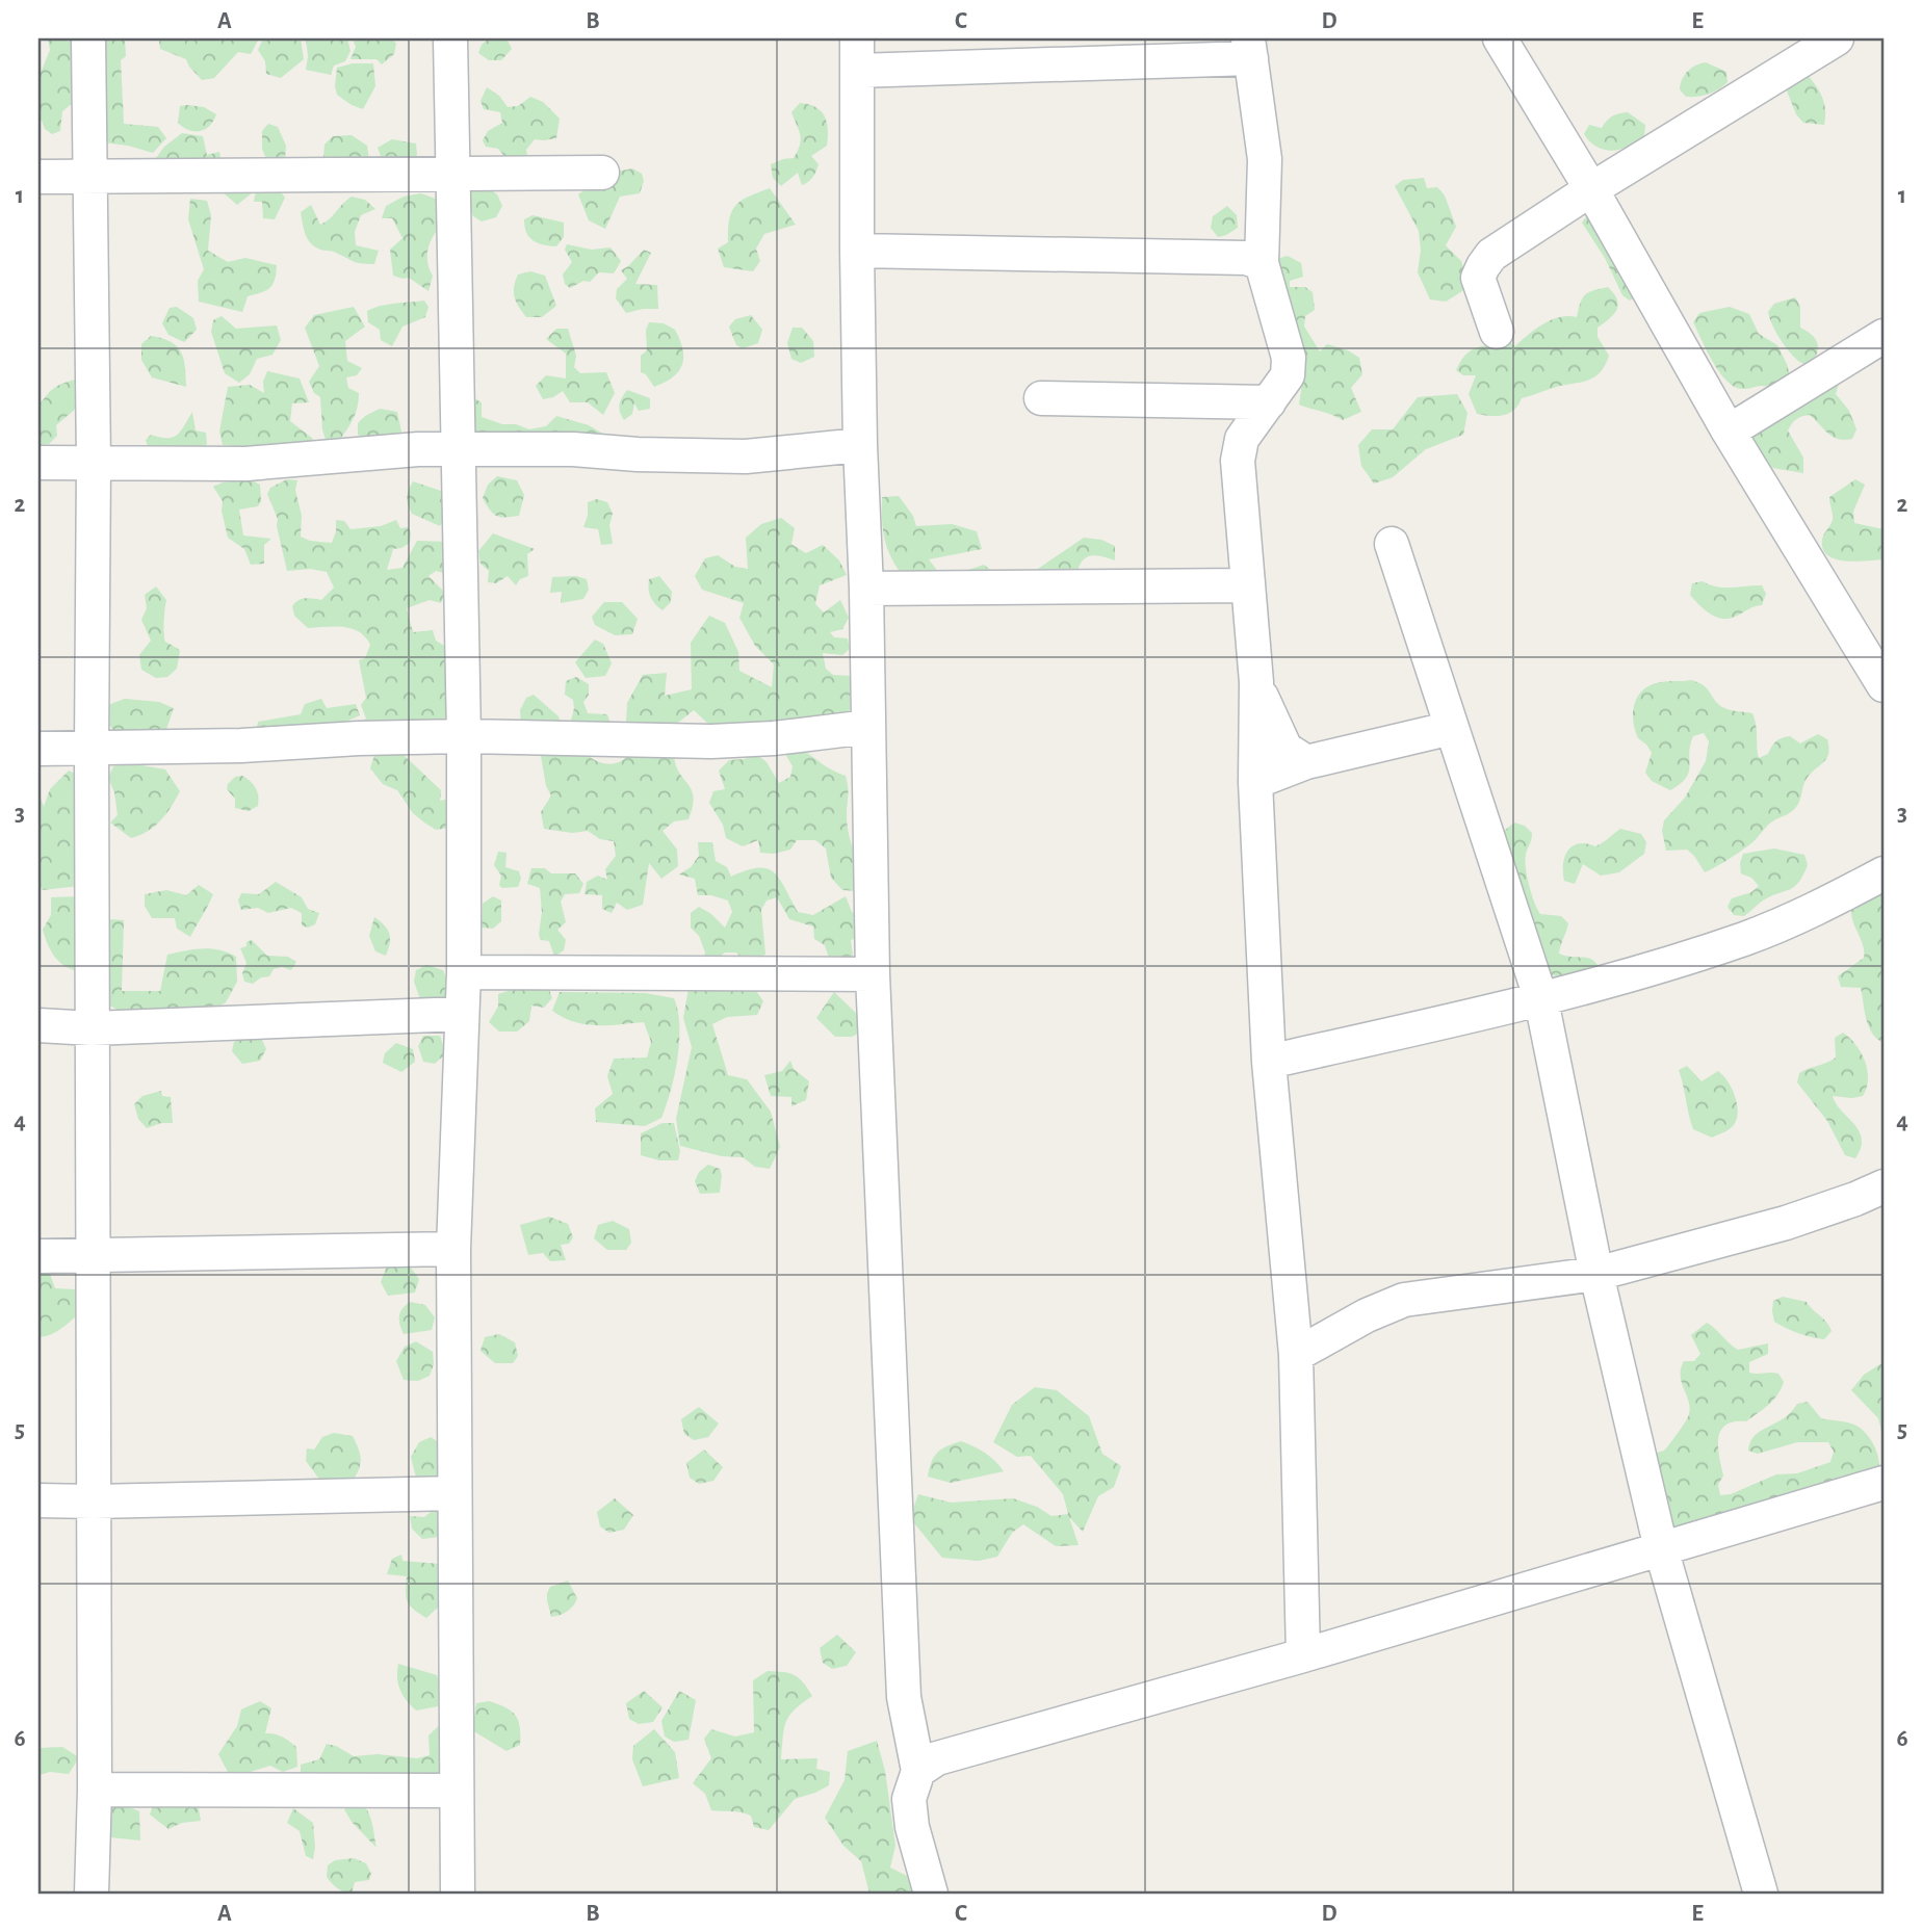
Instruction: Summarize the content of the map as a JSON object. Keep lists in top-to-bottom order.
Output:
{
  "grid": {
    "columns": [
      "A",
      "B",
      "C",
      "D",
      "E"
    ],
    "rows": [
      "1",
      "2",
      "3",
      "4",
      "5",
      "6"
    ]
  }
}
